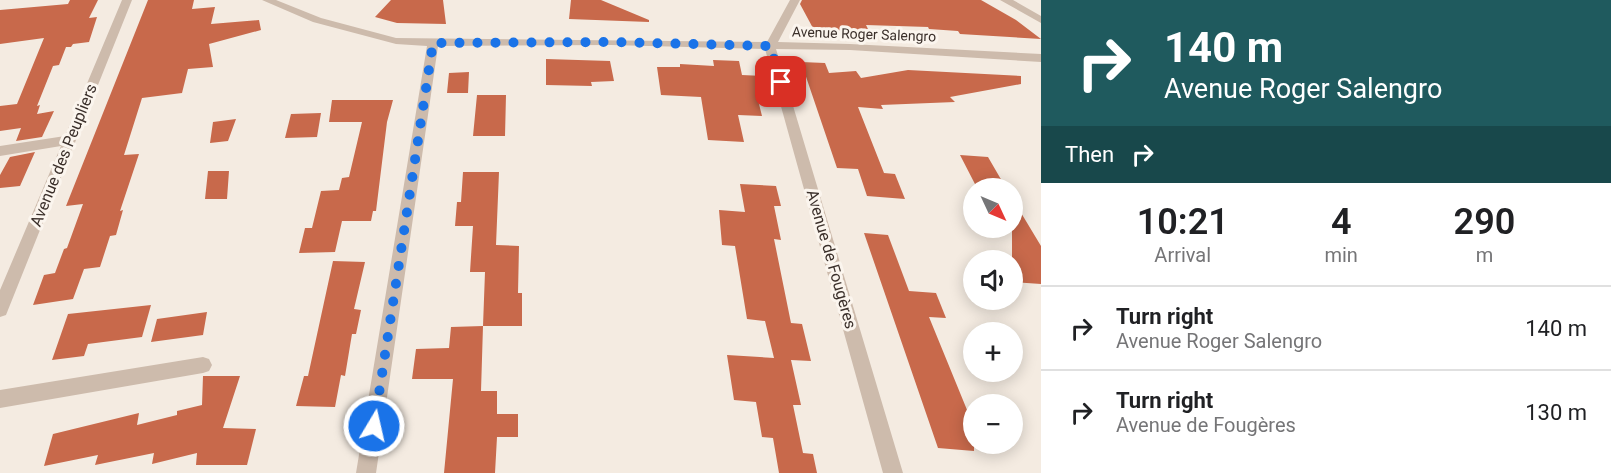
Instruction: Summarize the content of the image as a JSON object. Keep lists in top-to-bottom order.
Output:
{
  "streets": {
    "street": ["Avenue Roger Salengro", "Avenue des Peupliers", "Avenue de Fougères"]
  },
  "crossings": [
    ["Avenue Roger Salengro", "Avenue de Fougères"]
  ],
  "north": "bottom right",
  "page": {
    "turn": ["140 m", "Avenue Roger Salengro"],
    "then": "Then",
    "map_buttons": ["+", "−"],
    "eta": [
      "10:21",
      "Arrival",
      "4",
      "min",
      "290",
      "m"
    ],
    "list": [
      {
        "name": "Turn right",
        "note": "Avenue Roger Salengro",
        "value": "140 m"
      },
      {
        "name": "Turn right",
        "note": "Avenue de Fougères",
        "value": "130 m"
      }
    ]
  }
}
